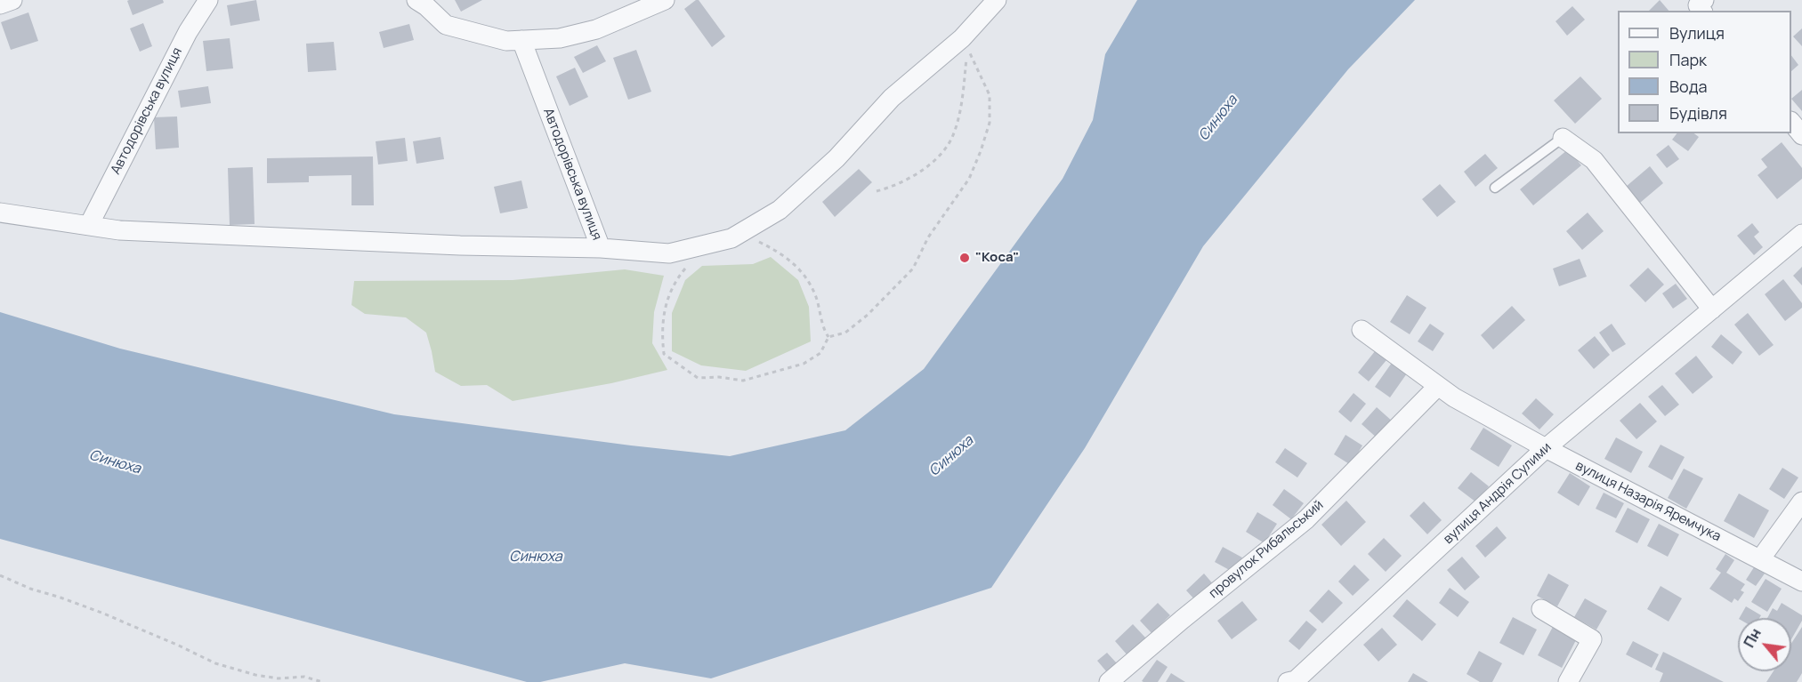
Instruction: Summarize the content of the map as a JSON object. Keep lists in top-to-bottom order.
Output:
{
  "streets": {
    "street": [
      "Автодорівська вулиця",
      "вулиця Андрія Сулими",
      "вулиця Назарія Яремчука",
      "провулок Рибальський"
    ]
  },
  "crossings": [
    ["вулиця Андрія Сулими", "вулиця Назарія Яремчука"],
    ["вулиця Назарія Яремчука", "провулок Рибальський"]
  ],
  "water": ["Синюха"],
  "places": ["\"Коса\""],
  "legend": [
    "Вулиця",
    "Парк",
    "Вода",
    "Будівля"
  ],
  "north": "top left"
}
